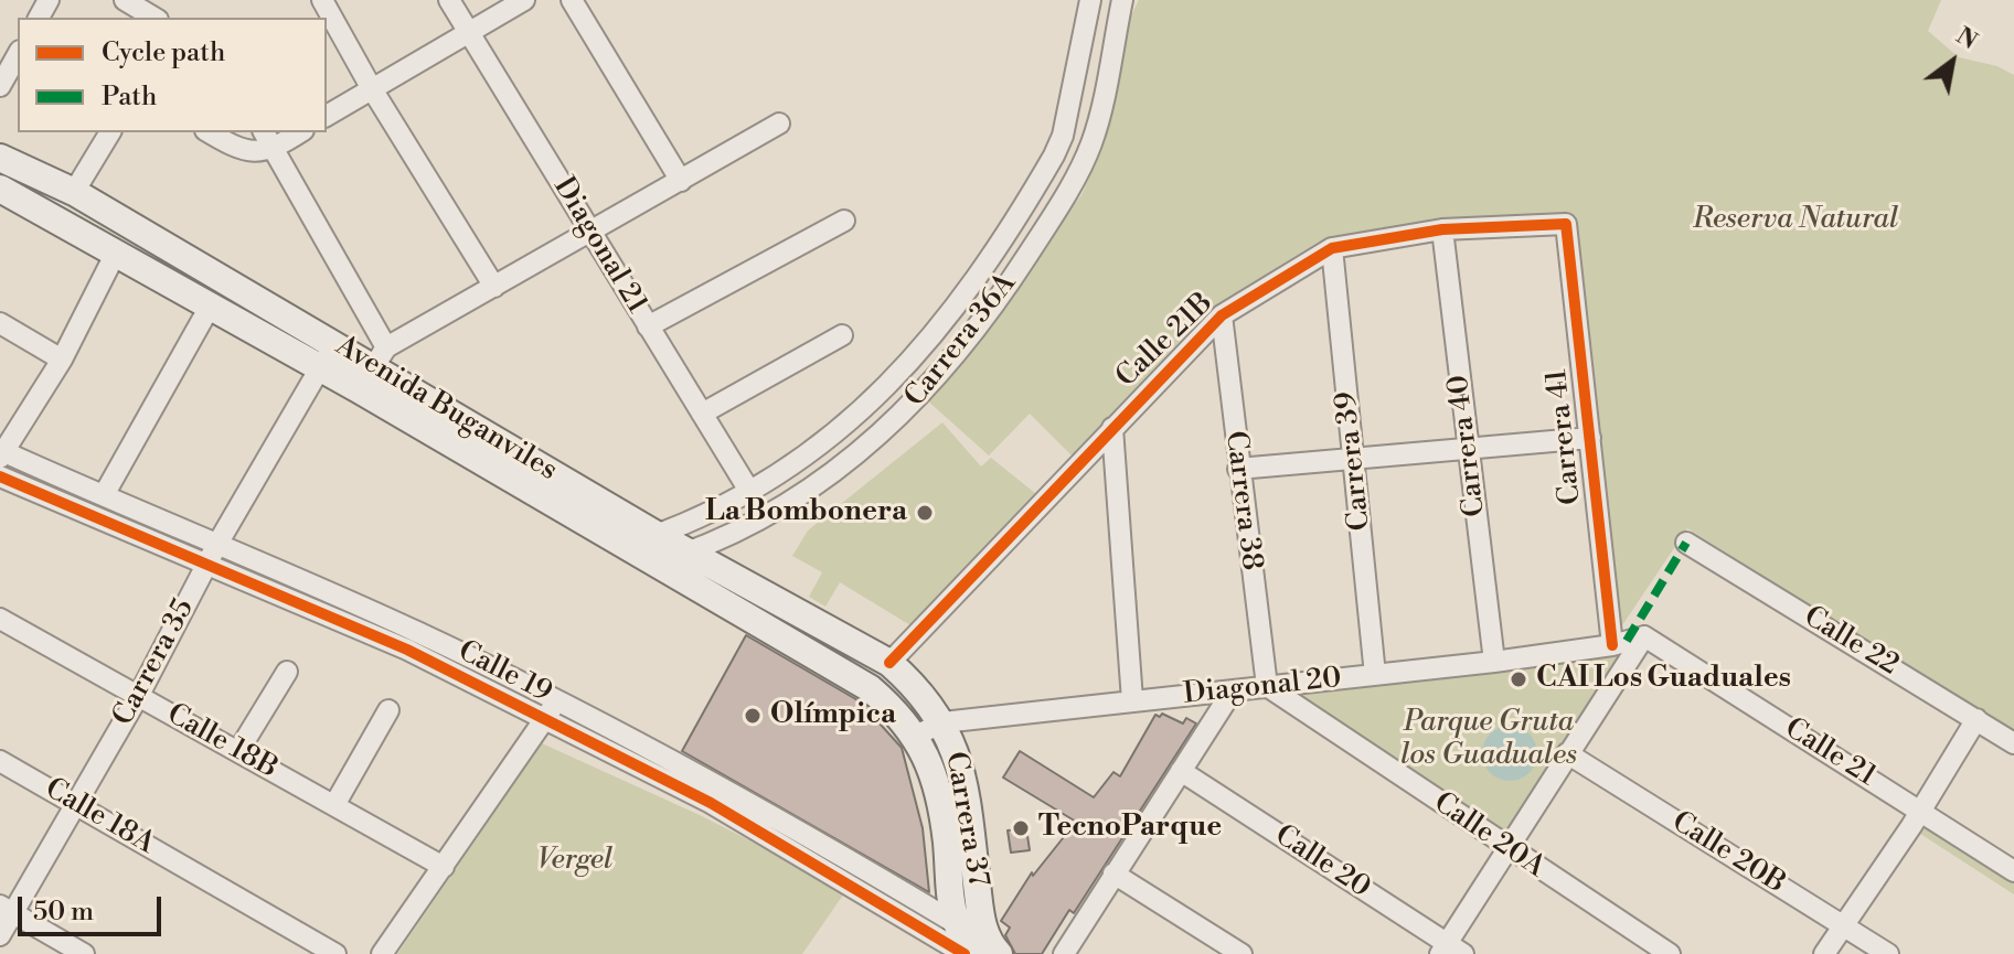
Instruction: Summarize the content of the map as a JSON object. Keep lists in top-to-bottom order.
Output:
{
  "streets": {
    "main road": ["Avenida Buganviles", "Carrera 37"],
    "street": [
      "Diagonal 21",
      "Carrera 36A",
      "Calle 21B",
      "Carrera 41",
      "Carrera 40",
      "Carrera 39",
      "Carrera 38",
      "Calle 22",
      "Carrera 35",
      "Calle 19",
      "Diagonal 20",
      "Calle 18B",
      "Calle 21",
      "Calle 18A",
      "Calle 20A",
      "Calle 20B",
      "Calle 20"
    ]
  },
  "crossings": [
    ["Diagonal 21", "Carrera 36A"],
    ["Carrera 36A", "Avenida Buganviles"],
    ["Calle 21B", "Avenida Buganviles"],
    ["Calle 21B", "Carrera 41"],
    ["Calle 21B", "Carrera 40"],
    ["Calle 21B", "Carrera 39"],
    ["Calle 21B", "Carrera 38"],
    ["Calle 21B", "Carrera 37"],
    ["Avenida Buganviles", "Carrera 35"],
    ["Avenida Buganviles", "Carrera 37"],
    ["Carrera 41", "Diagonal 20"],
    ["Carrera 40", "Diagonal 20"],
    ["Carrera 39", "Diagonal 20"],
    ["Carrera 38", "Diagonal 20"],
    ["Carrera 38", "Calle 20A"],
    ["Carrera 35", "Calle 19"],
    ["Carrera 35", "Calle 18B"],
    ["Carrera 35", "Calle 18A"],
    ["Calle 19", "Carrera 37"],
    ["Diagonal 20", "Carrera 37"],
    ["Diagonal 20", "Calle 20A"]
  ],
  "parks": ["Reserva Natural", "Parque Gruta los Guaduales", "Vergel"],
  "places": [
    "La Bombonera",
    "CAI Los Guaduales",
    "Olímpica",
    "TecnoParque"
  ],
  "legend": ["Cycle path", "Path"],
  "scale_bar": "50 m",
  "north": "top right"
}
